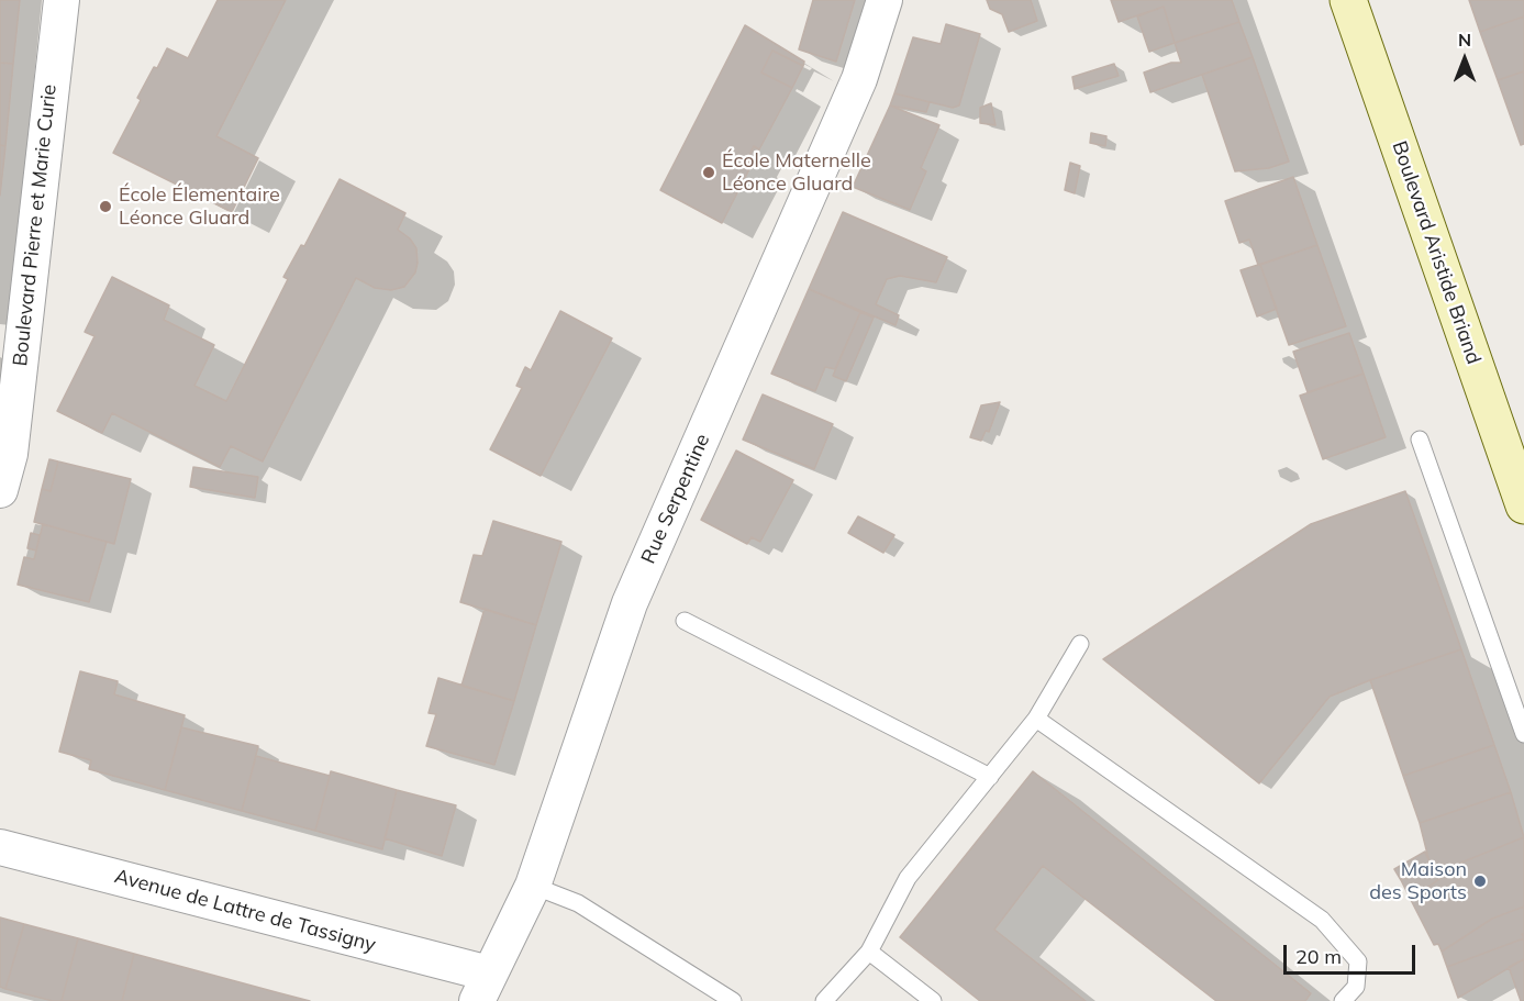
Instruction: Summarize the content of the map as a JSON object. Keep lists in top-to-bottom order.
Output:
{
  "streets": {
    "main road": ["Boulevard Aristide Briand"],
    "street": ["Boulevard Pierre et Marie Curie", "Rue Serpentine", "Avenue de Lattre de Tassigny"]
  },
  "crossings": [
    ["Rue Serpentine", "Avenue de Lattre de Tassigny"]
  ],
  "places": ["École Maternelle Léonce Gluard", "École Élementaire Léonce Gluard", "Maison des Sports"],
  "scale_bar": "20 m",
  "north": "top"
}
